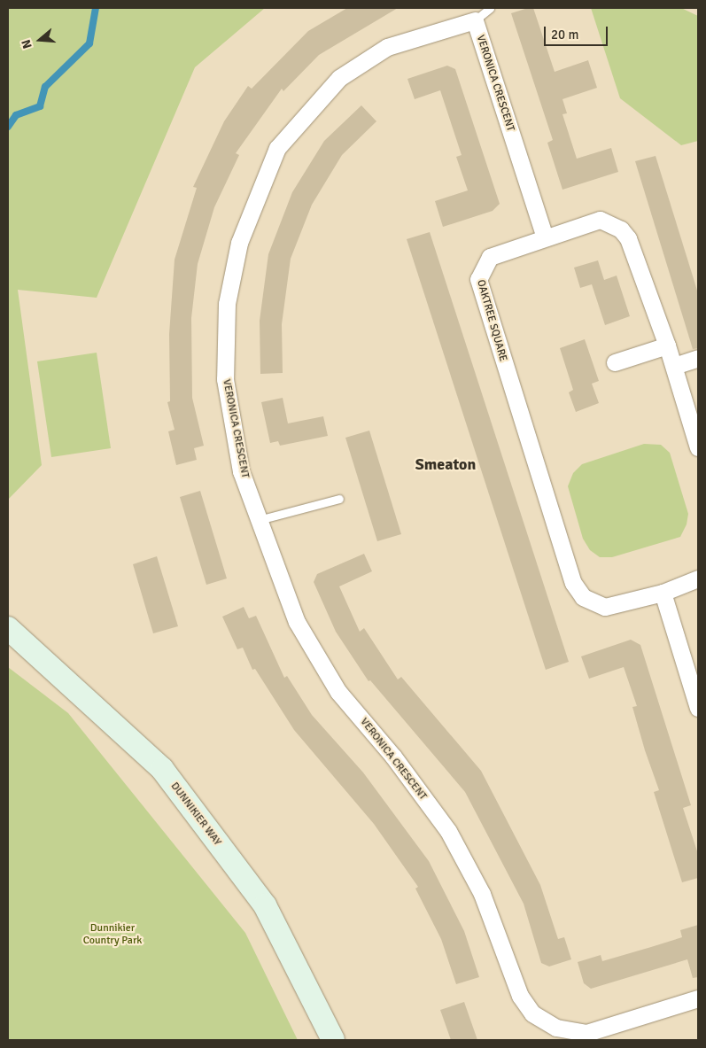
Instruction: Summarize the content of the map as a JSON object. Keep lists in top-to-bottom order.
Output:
{
  "streets": {
    "main road": ["DUNNIKIER WAY"],
    "street": ["VERONICA CRESCENT", "OAKTREE SQUARE"]
  },
  "crossings": [
    ["VERONICA CRESCENT", "OAKTREE SQUARE"]
  ],
  "districts": ["Smeaton"],
  "parks": ["Dunnikier Country Park"],
  "scale_bar": "20 m",
  "north": "left"
}
